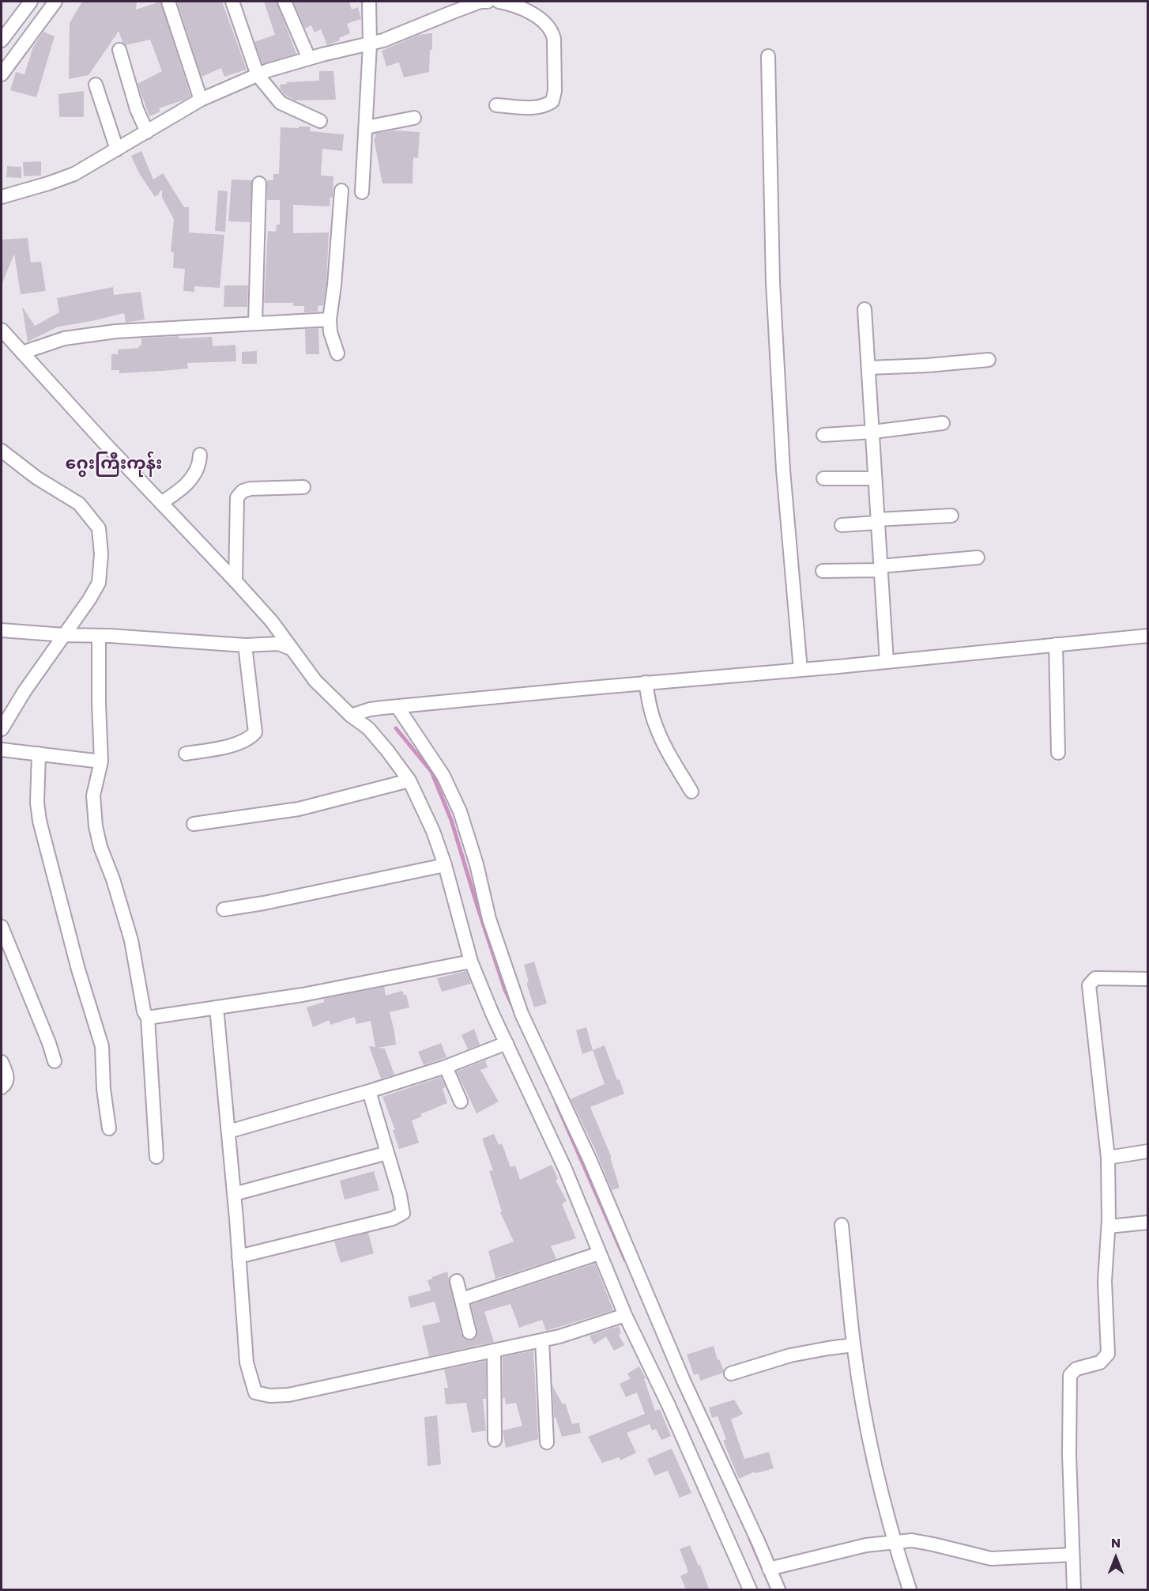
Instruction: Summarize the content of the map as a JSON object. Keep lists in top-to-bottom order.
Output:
{
  "districts": ["ဂွေးကြီးကုန်း"],
  "north": "top"
}
